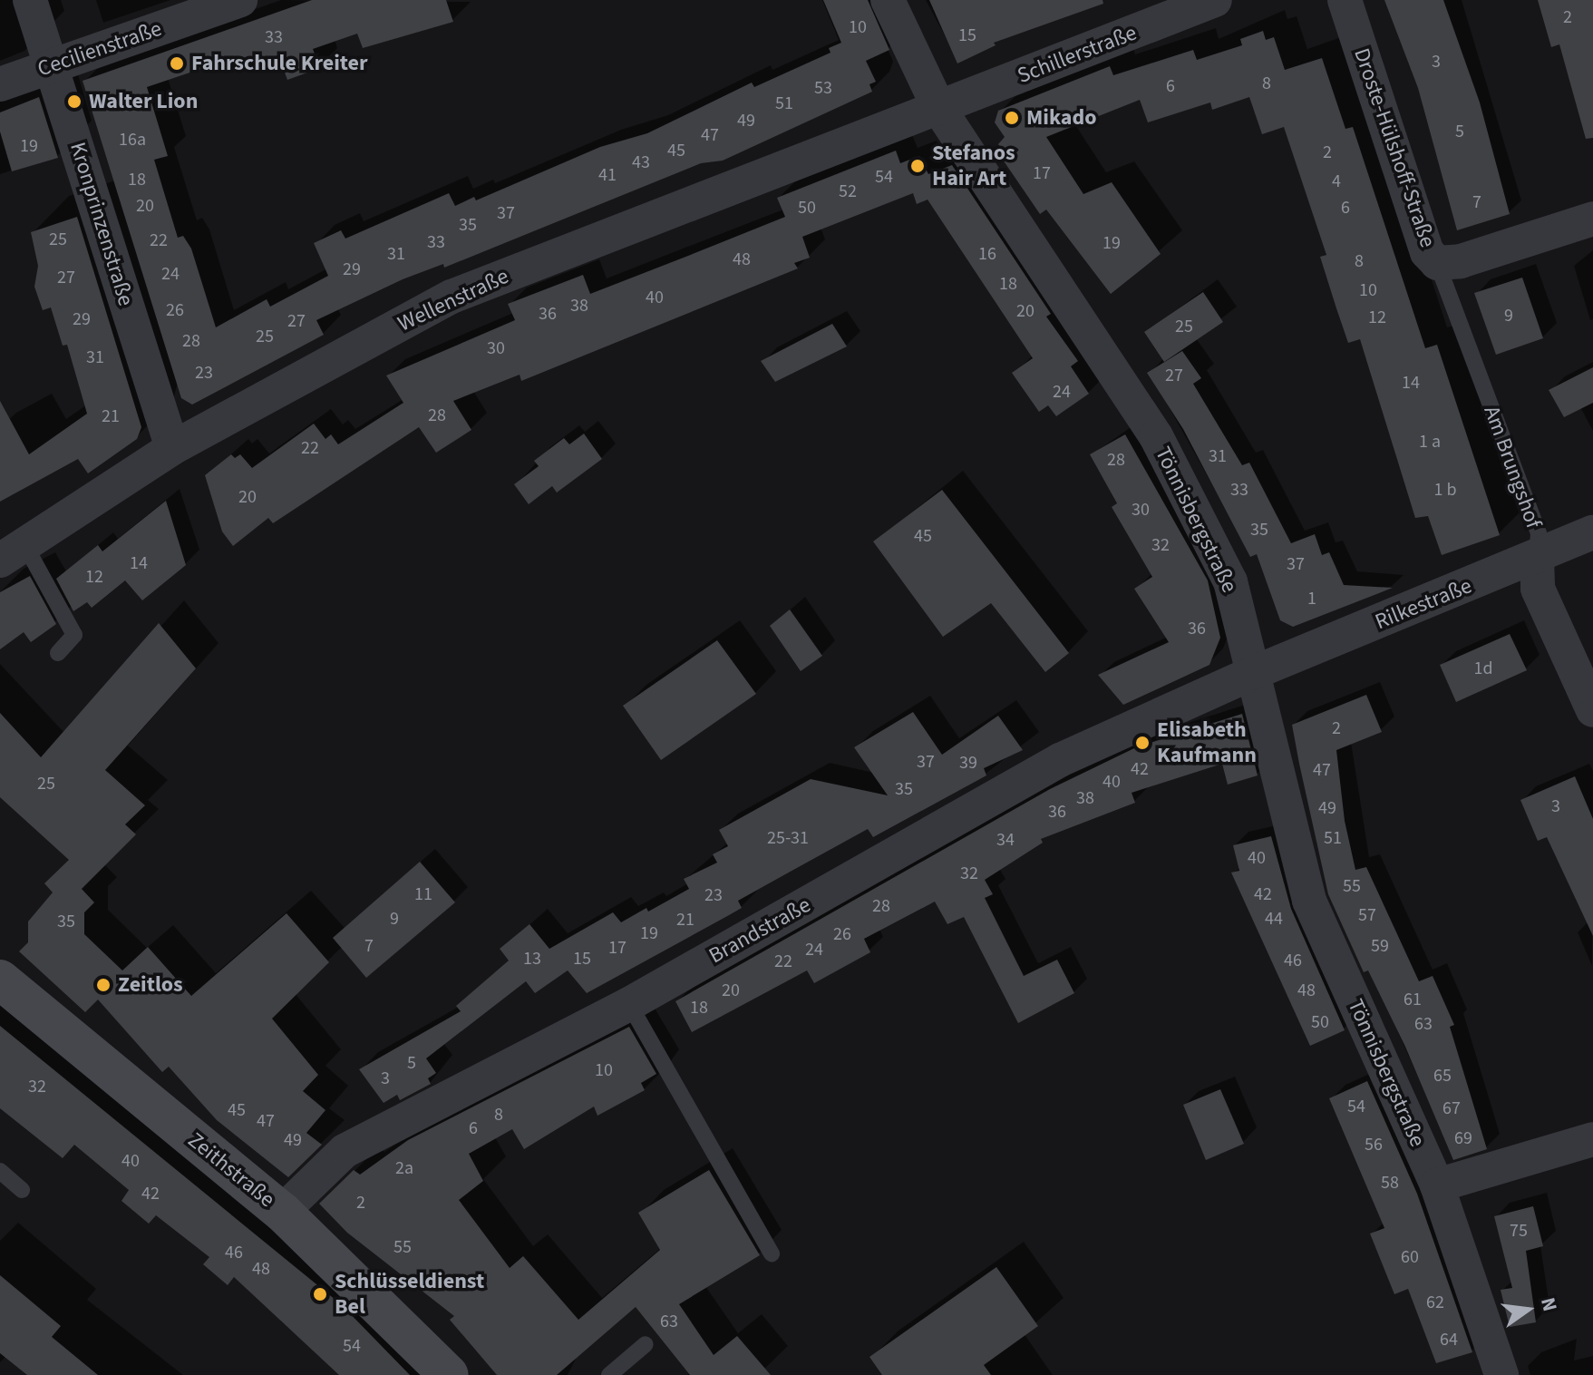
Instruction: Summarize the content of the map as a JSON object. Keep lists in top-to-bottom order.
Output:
{
  "streets": {
    "street": [
      "Cecilienstraße",
      "Schillerstraße",
      "Droste-Hülshoff-Straße",
      "Kronprinzenstraße",
      "Wellenstraße",
      "Am Brungshof",
      "Tönnisbergstraße",
      "Rilkestraße",
      "Brandstraße",
      "Zeithstraße"
    ]
  },
  "crossings": [
    ["Cecilienstraße", "Kronprinzenstraße"],
    ["Schillerstraße", "Wellenstraße"],
    ["Schillerstraße", "Tönnisbergstraße"],
    ["Droste-Hülshoff-Straße", "Am Brungshof"],
    ["Kronprinzenstraße", "Wellenstraße"],
    ["Wellenstraße", "Tönnisbergstraße"],
    ["Am Brungshof", "Rilkestraße"],
    ["Tönnisbergstraße", "Rilkestraße"],
    ["Tönnisbergstraße", "Brandstraße"],
    ["Rilkestraße", "Brandstraße"],
    ["Brandstraße", "Zeithstraße"]
  ],
  "places": [
    "Fahrschule Kreiter",
    "Walter Lion",
    "Mikado",
    "Stefanos Hair Art",
    "Elisabeth Kaufmann",
    "Zeitlos",
    "Schlüsseldienst Bel"
  ],
  "house_numbers": [
    "2",
    "10",
    "15",
    "33",
    "3",
    "8",
    "6",
    "53",
    "51",
    "49",
    "5",
    "47",
    "16a",
    "19",
    "45",
    "2",
    "43",
    "17",
    "41",
    "54",
    "18",
    "4",
    "52",
    "7",
    "20",
    "50",
    "6",
    "37",
    "35",
    "25",
    "22",
    "33",
    "19",
    "31",
    "16",
    "48",
    "8",
    "29",
    "24",
    "27",
    "18",
    "10",
    "40",
    "38",
    "26",
    "20",
    "36",
    "9",
    "12",
    "29",
    "27",
    "25",
    "25",
    "28",
    "30",
    "31",
    "23",
    "27",
    "14",
    "24",
    "28",
    "21",
    "1 a",
    "22",
    "31",
    "28",
    "33",
    "1 b",
    "20",
    "30",
    "35",
    "45",
    "32",
    "14",
    "37",
    "12",
    "1",
    "36",
    "1d",
    "2",
    "37",
    "39",
    "42",
    "47",
    "40",
    "25",
    "35",
    "38",
    "3",
    "49",
    "36",
    "25-31",
    "51",
    "34",
    "40",
    "32",
    "55",
    "11",
    "42",
    "23",
    "28",
    "57",
    "9",
    "44",
    "21",
    "35",
    "19",
    "26",
    "7",
    "59",
    "17",
    "24",
    "13",
    "15",
    "46",
    "22",
    "20",
    "48",
    "61",
    "18",
    "50",
    "63",
    "5",
    "10",
    "65",
    "3",
    "32",
    "54",
    "67",
    "45",
    "8",
    "47",
    "6",
    "69",
    "49",
    "56",
    "40",
    "2a",
    "58",
    "42",
    "2",
    "75",
    "55",
    "46",
    "60",
    "48",
    "62",
    "63",
    "64",
    "54"
  ],
  "north": "right"
}
